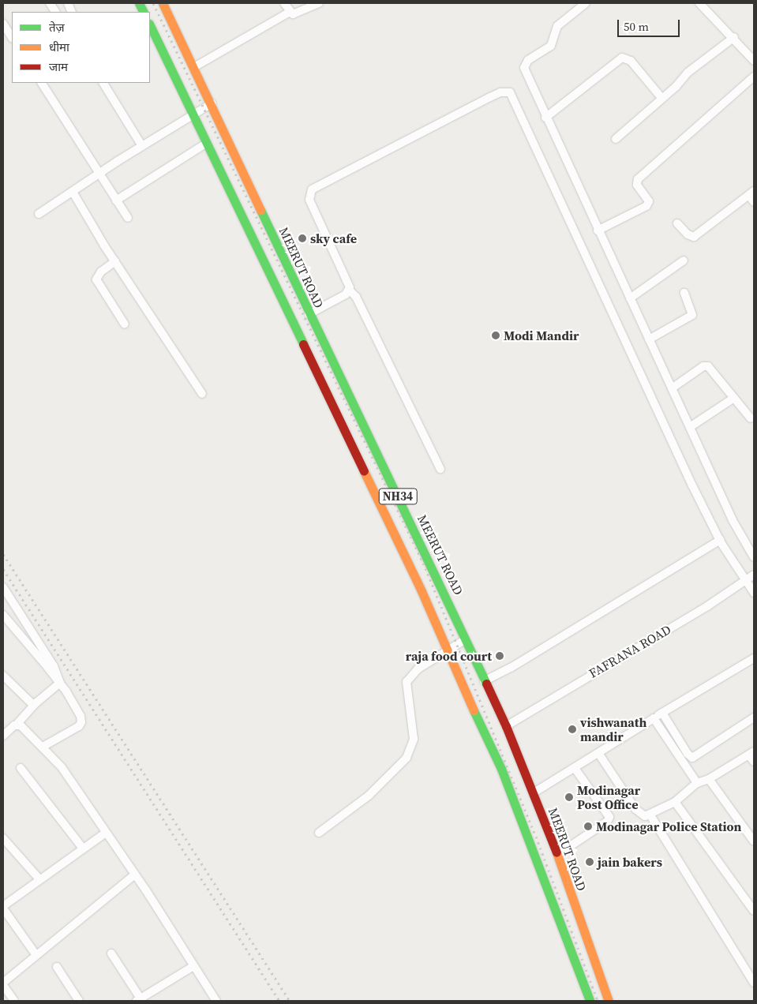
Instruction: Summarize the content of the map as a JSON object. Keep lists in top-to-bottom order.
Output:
{
  "streets": {
    "highway": ["MEERUT ROAD", "NH34"],
    "street": ["FAFRANA ROAD"]
  },
  "crossings": [
    ["MEERUT ROAD", "FAFRANA ROAD"]
  ],
  "places": [
    "sky cafe",
    "Modi Mandir",
    "raja food court",
    "vishwanath mandir",
    "Modinagar Post Office",
    "Modinagar Police Station",
    "jain bakers"
  ],
  "legend": ["तेज़", "धीमा", "जाम"],
  "scale_bar": "50 m"
}
